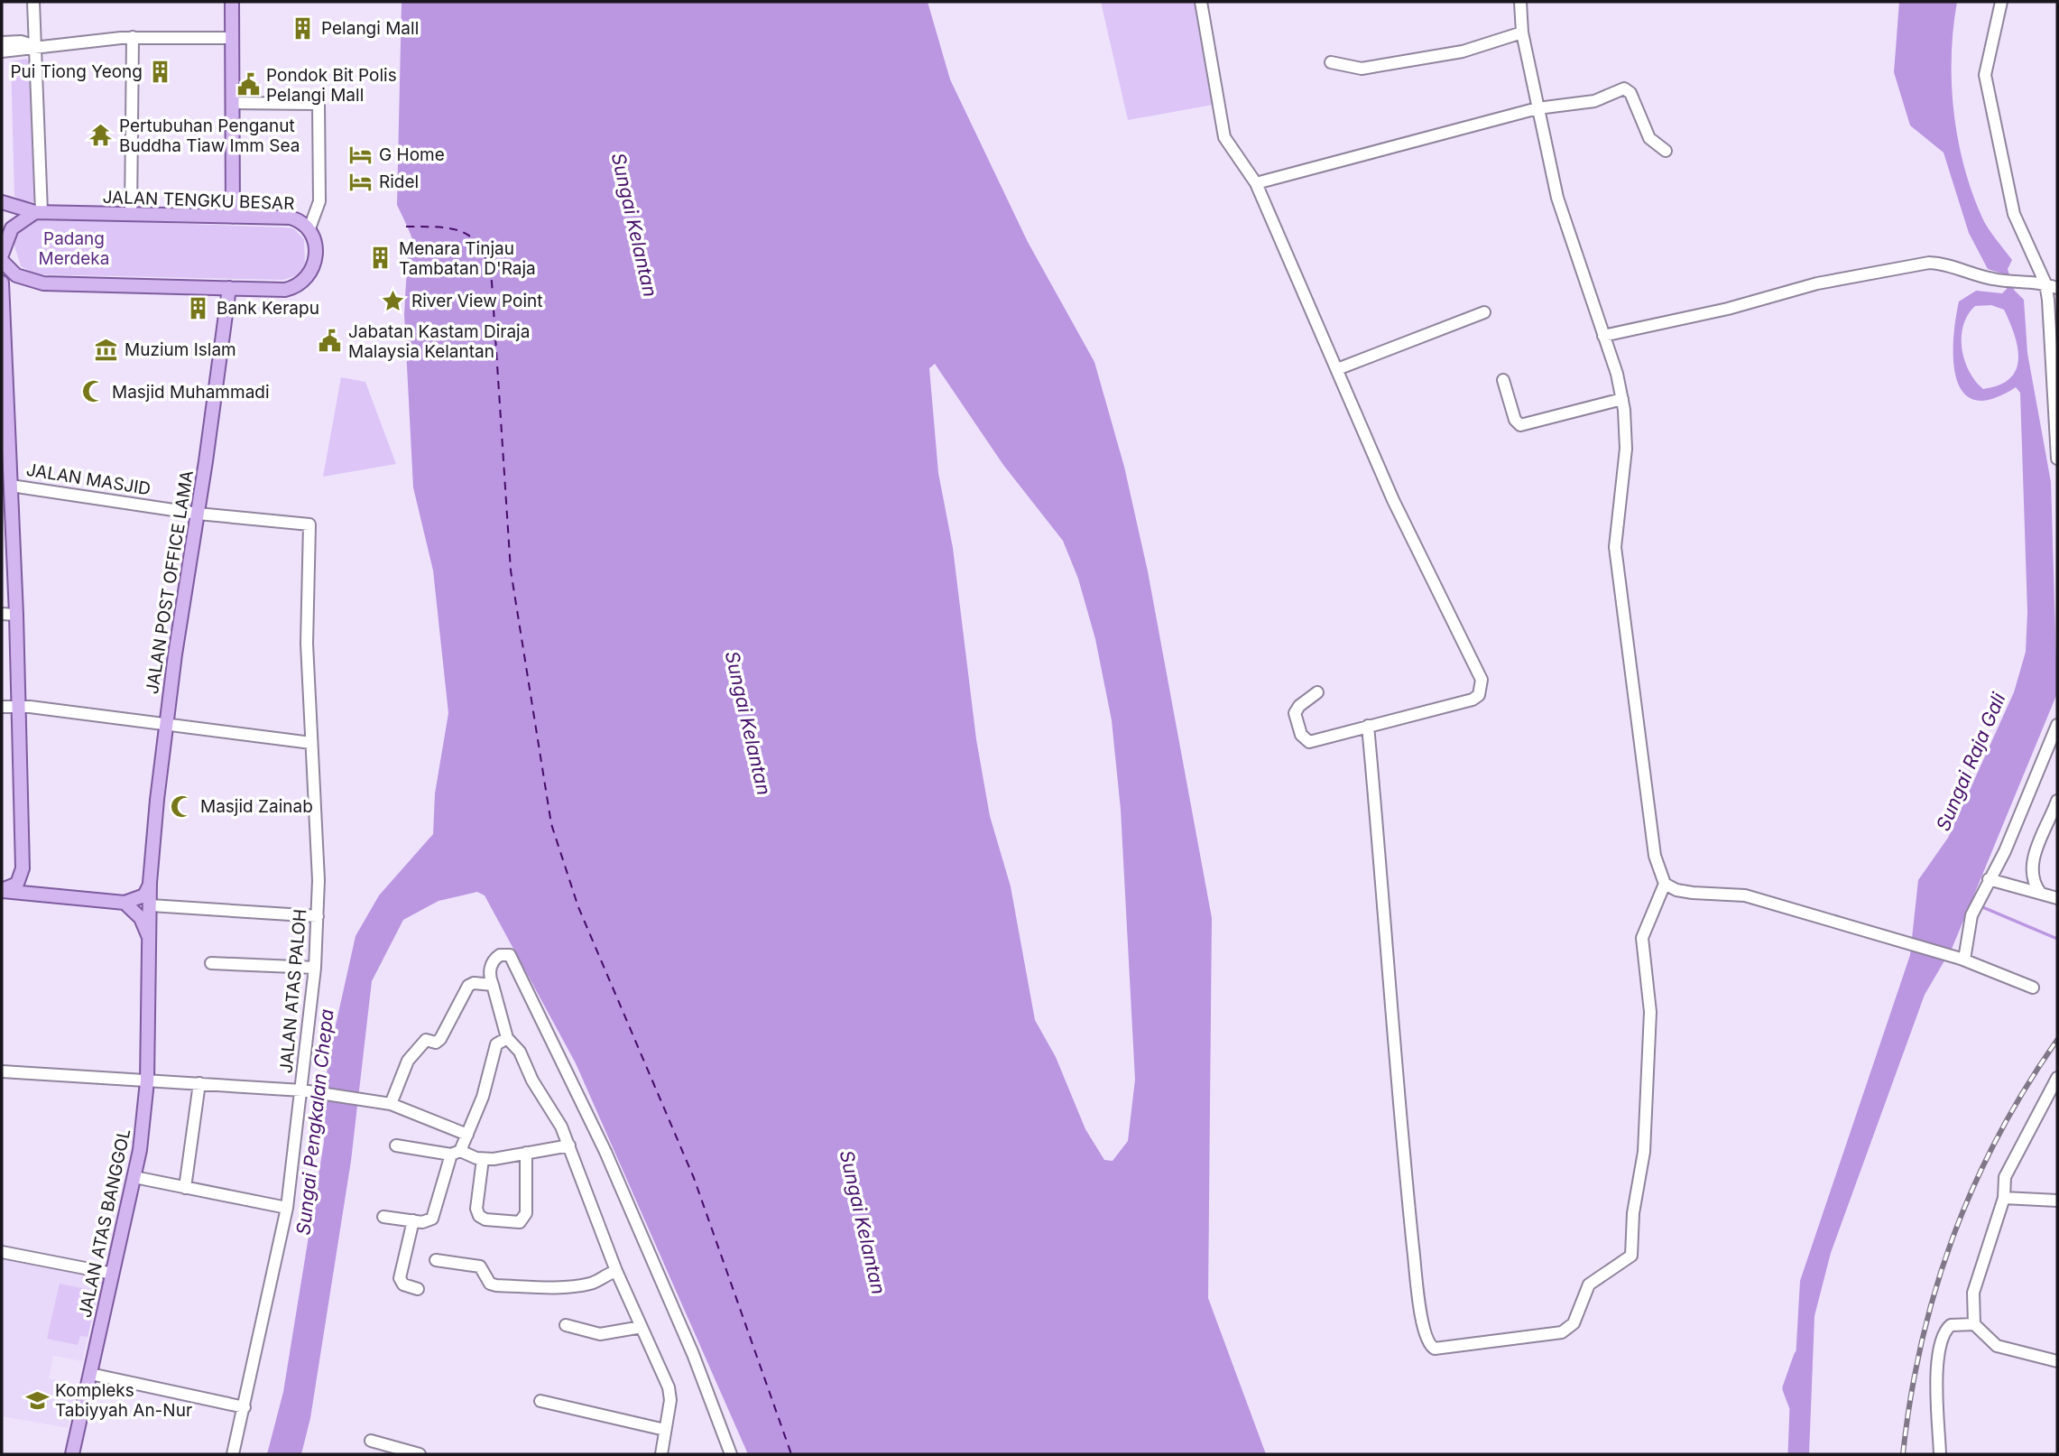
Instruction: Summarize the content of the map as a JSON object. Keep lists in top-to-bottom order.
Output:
{
  "streets": {
    "main road": ["JALAN TENGKU BESAR", "JALAN POST OFFICE LAMA", "JALAN ATAS BANGGOL"],
    "street": ["JALAN MASJID", "JALAN ATAS PALOH"]
  },
  "crossings": [
    ["JALAN TENGKU BESAR", "JALAN POST OFFICE LAMA"],
    ["JALAN MASJID", "JALAN POST OFFICE LAMA"],
    ["JALAN MASJID", "JALAN ATAS PALOH"],
    ["JALAN POST OFFICE LAMA", "JALAN ATAS BANGGOL"]
  ],
  "water": ["Sungai Kelantan", "Sungai Raja Gali", "Sungai Pengkalan Chepa"],
  "parks": ["Padang Merdeka"],
  "places": {
    "building": [
      "Pelangi Mall",
      "Pui Tiong Yeong",
      "Menara Tinjau Tambatan D'Raja",
      "Bank Kerapu"
    ],
    "public building": ["Pondok Bit Polis Pelangi Mall", "Jabatan Kastam Diraja Malaysia Kelantan"],
    "temple": ["Pertubuhan Penganut Buddha Tiaw Imm Sea"],
    "hotel": ["G Home", "Ridel"],
    "place": ["River View Point"],
    "museum": ["Muzium Islam"],
    "mosque": ["Masjid Muhammadi", "Masjid Zainab"],
    "school or university": ["Kompleks Tabiyyah An-Nur"]
  }
}
